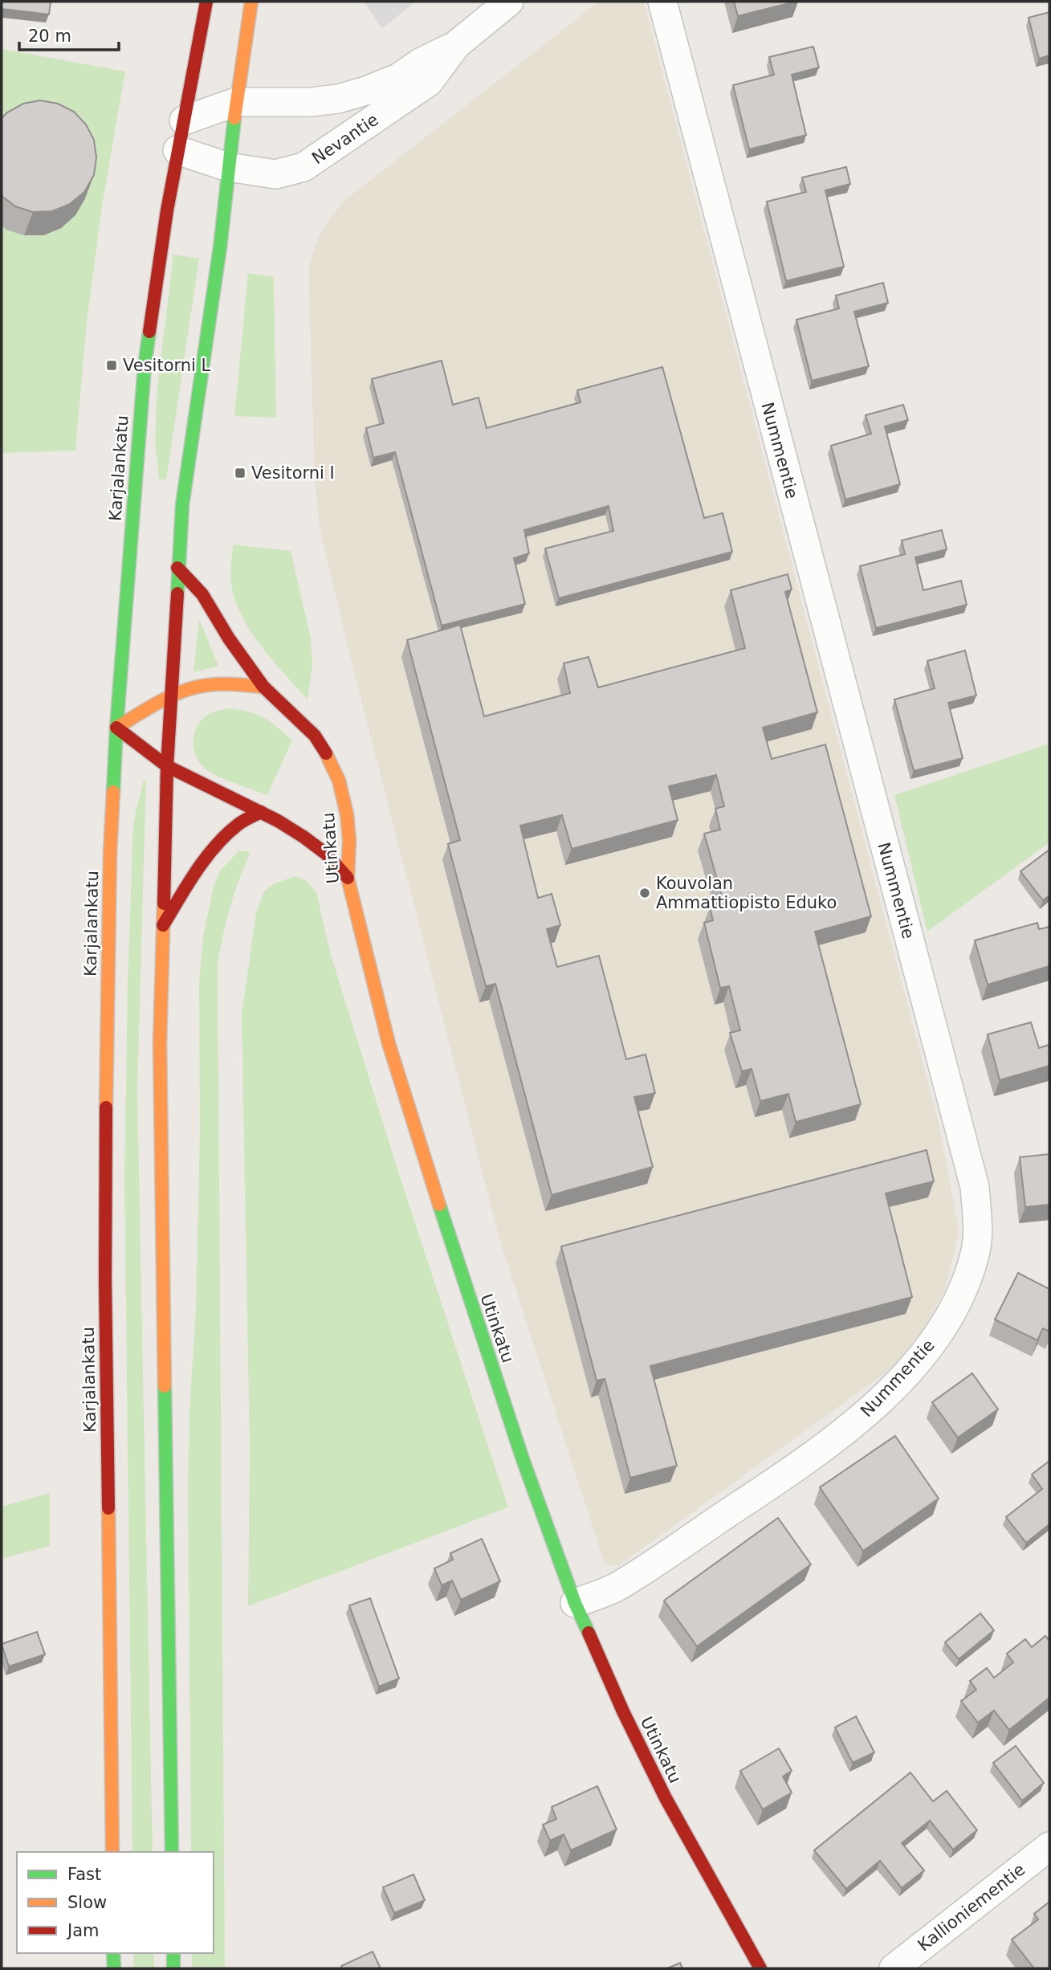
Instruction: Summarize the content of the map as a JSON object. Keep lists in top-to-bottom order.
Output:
{
  "streets": {
    "main road": ["Karjalankatu", "Utinkatu"],
    "street": ["Nevantie", "Nummentie", "Kallioniementie"]
  },
  "crossings": [
    ["Nevantie", "Karjalankatu"],
    ["Nummentie", "Utinkatu"]
  ],
  "places": {
    "transit": ["Vesitorni L", "Vesitorni I"],
    "other": ["Kouvolan Ammattiopisto Eduko"]
  },
  "legend": ["Fast", "Slow", "Jam"],
  "scale_bar": "20 m"
}
